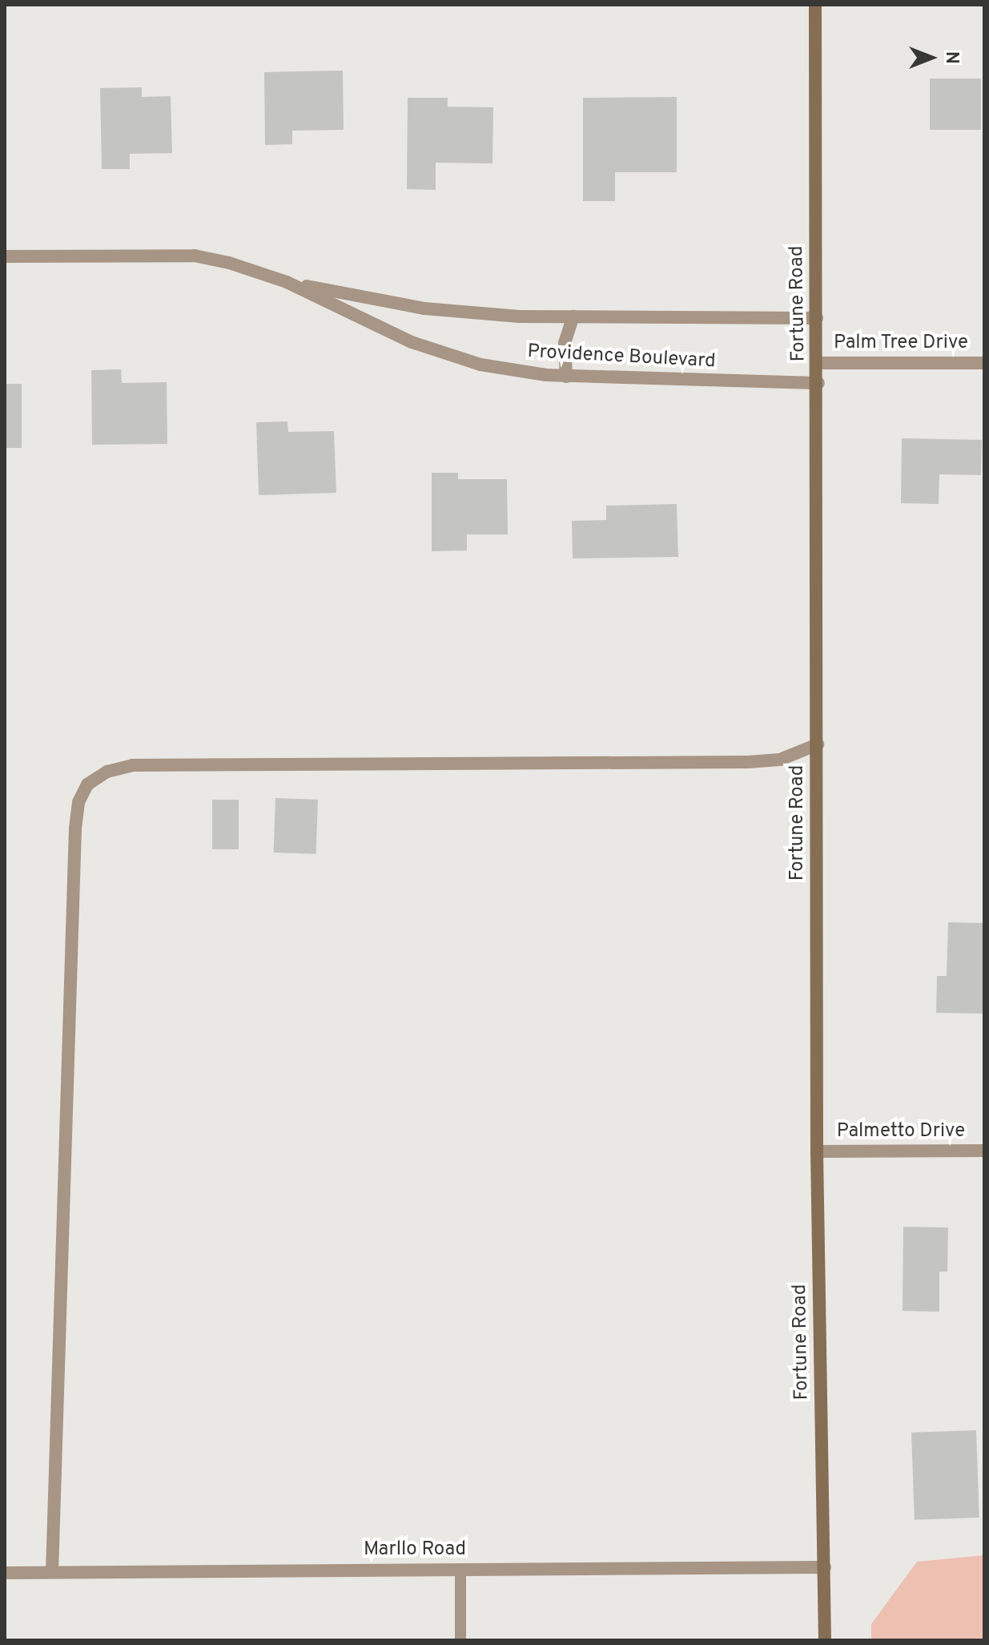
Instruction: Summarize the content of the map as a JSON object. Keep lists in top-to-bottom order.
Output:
{
  "streets": {
    "street": [
      "Fortune Road",
      "Palm Tree Drive",
      "Providence Boulevard",
      "Palmetto Drive",
      "Marllo Road"
    ]
  },
  "crossings": [
    ["Fortune Road", "Palm Tree Drive"],
    ["Fortune Road", "Providence Boulevard"],
    ["Fortune Road", "Palmetto Drive"],
    ["Fortune Road", "Marllo Road"]
  ],
  "north": "right"
}
